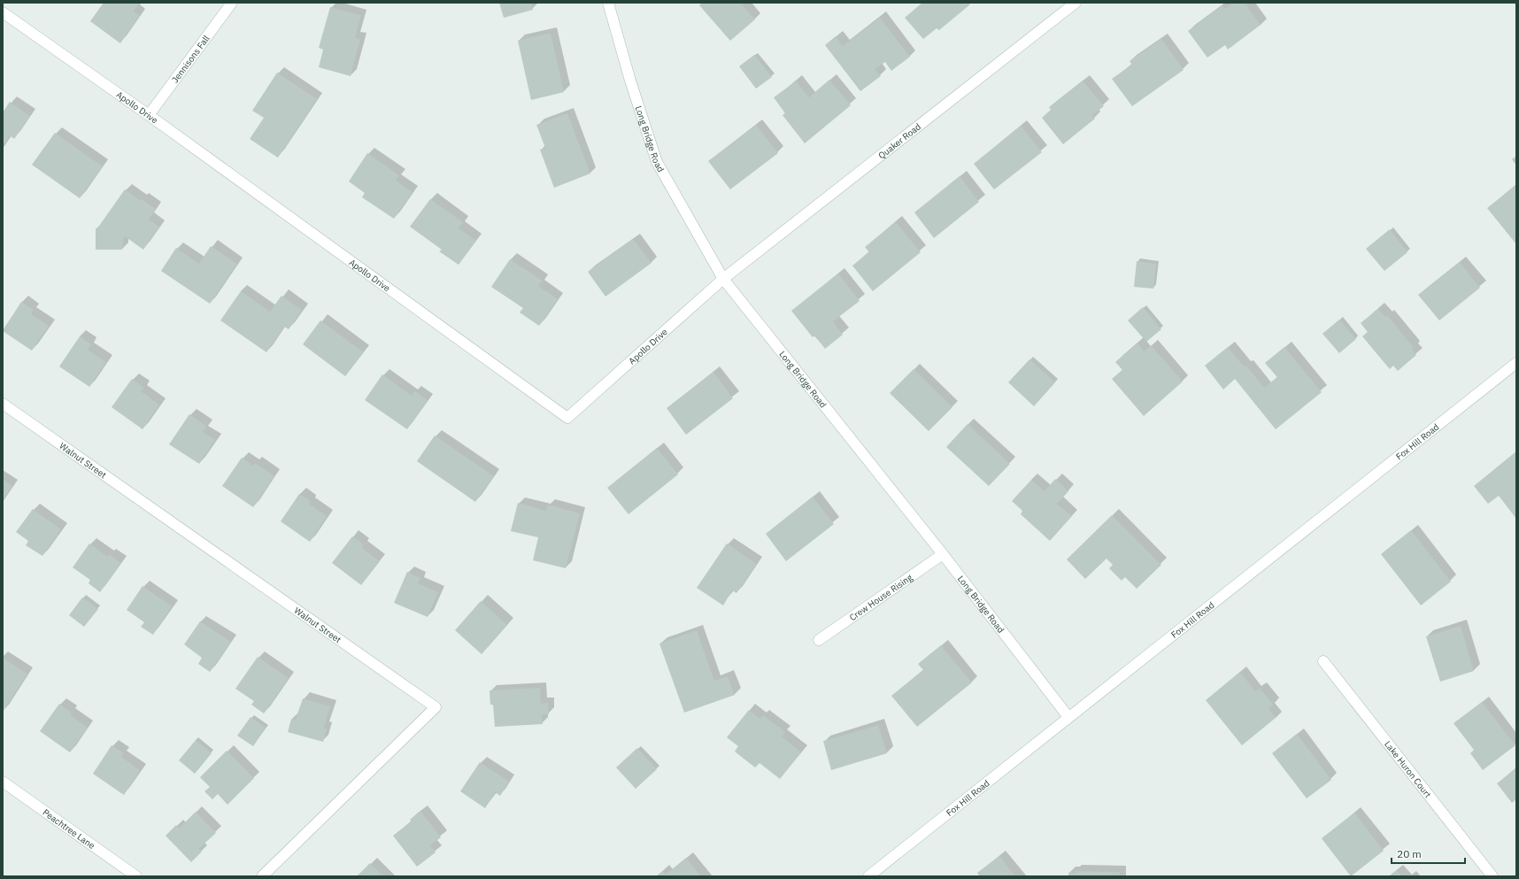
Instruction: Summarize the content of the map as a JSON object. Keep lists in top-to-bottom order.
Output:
{
  "streets": {
    "street": [
      "Jennisons Fall",
      "Apollo Drive",
      "Long Bridge Road",
      "Quaker Road",
      "Fox Hill Road",
      "Walnut Street",
      "Crew House Rising",
      "Lake Huron Court",
      "Peachtree Lane"
    ]
  },
  "crossings": [
    ["Jennisons Fall", "Apollo Drive"],
    ["Apollo Drive", "Long Bridge Road"],
    ["Apollo Drive", "Quaker Road"],
    ["Long Bridge Road", "Quaker Road"],
    ["Long Bridge Road", "Fox Hill Road"],
    ["Long Bridge Road", "Crew House Rising"]
  ],
  "scale_bar": "20 m"
}
